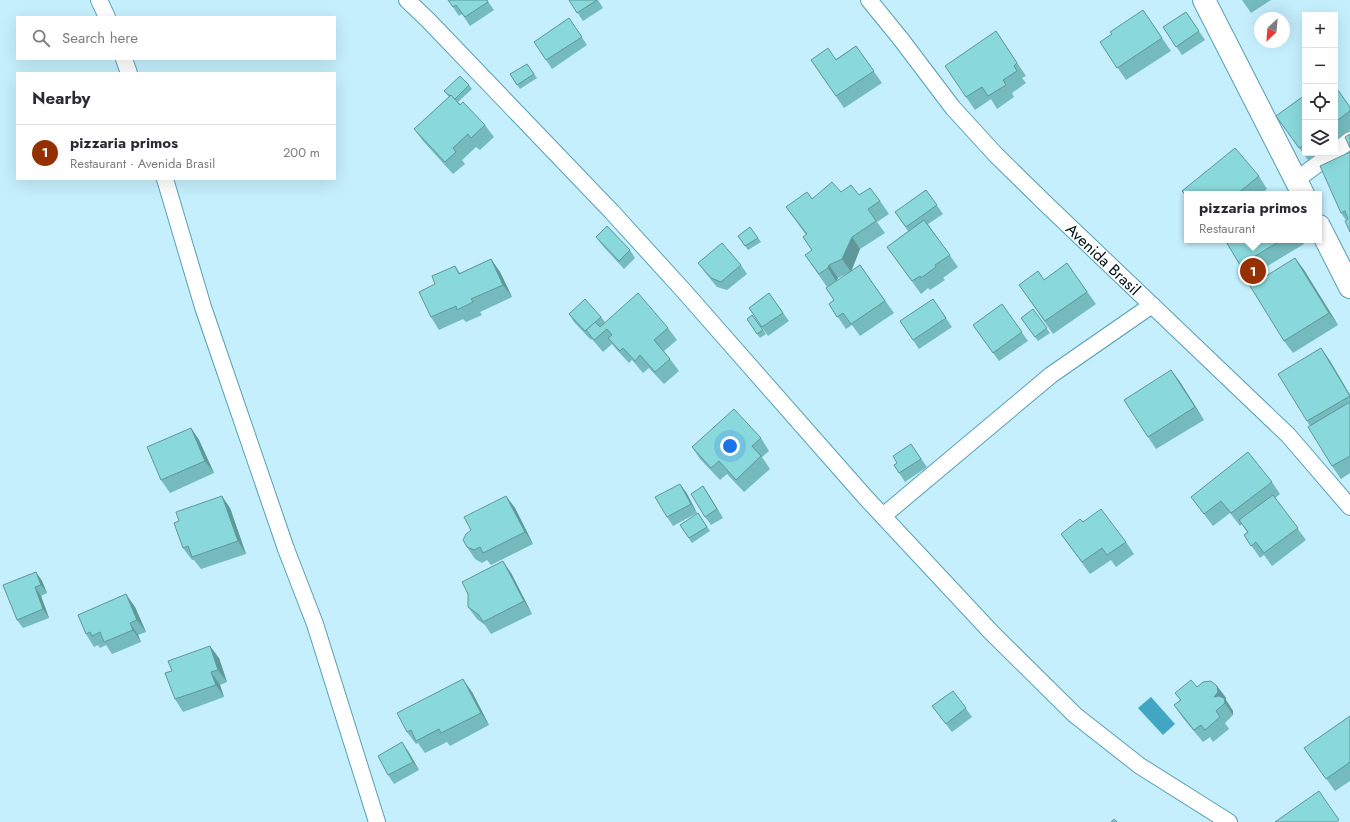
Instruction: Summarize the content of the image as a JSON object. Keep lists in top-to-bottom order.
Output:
{
  "streets": {
    "street": ["Avenida Brasil"]
  },
  "north": "bottom left",
  "page": {
    "map_buttons": ["+", "−"],
    "search": "Search here",
    "heading": "Nearby",
    "list": [
      {
        "mark": "1",
        "name": "pizzaria primos",
        "note": "Restaurant · Avenida Brasil",
        "value": "200 m"
      }
    ],
    "popup": ["pizzaria primos", "Restaurant"],
    "pins": "1"
  }
}
